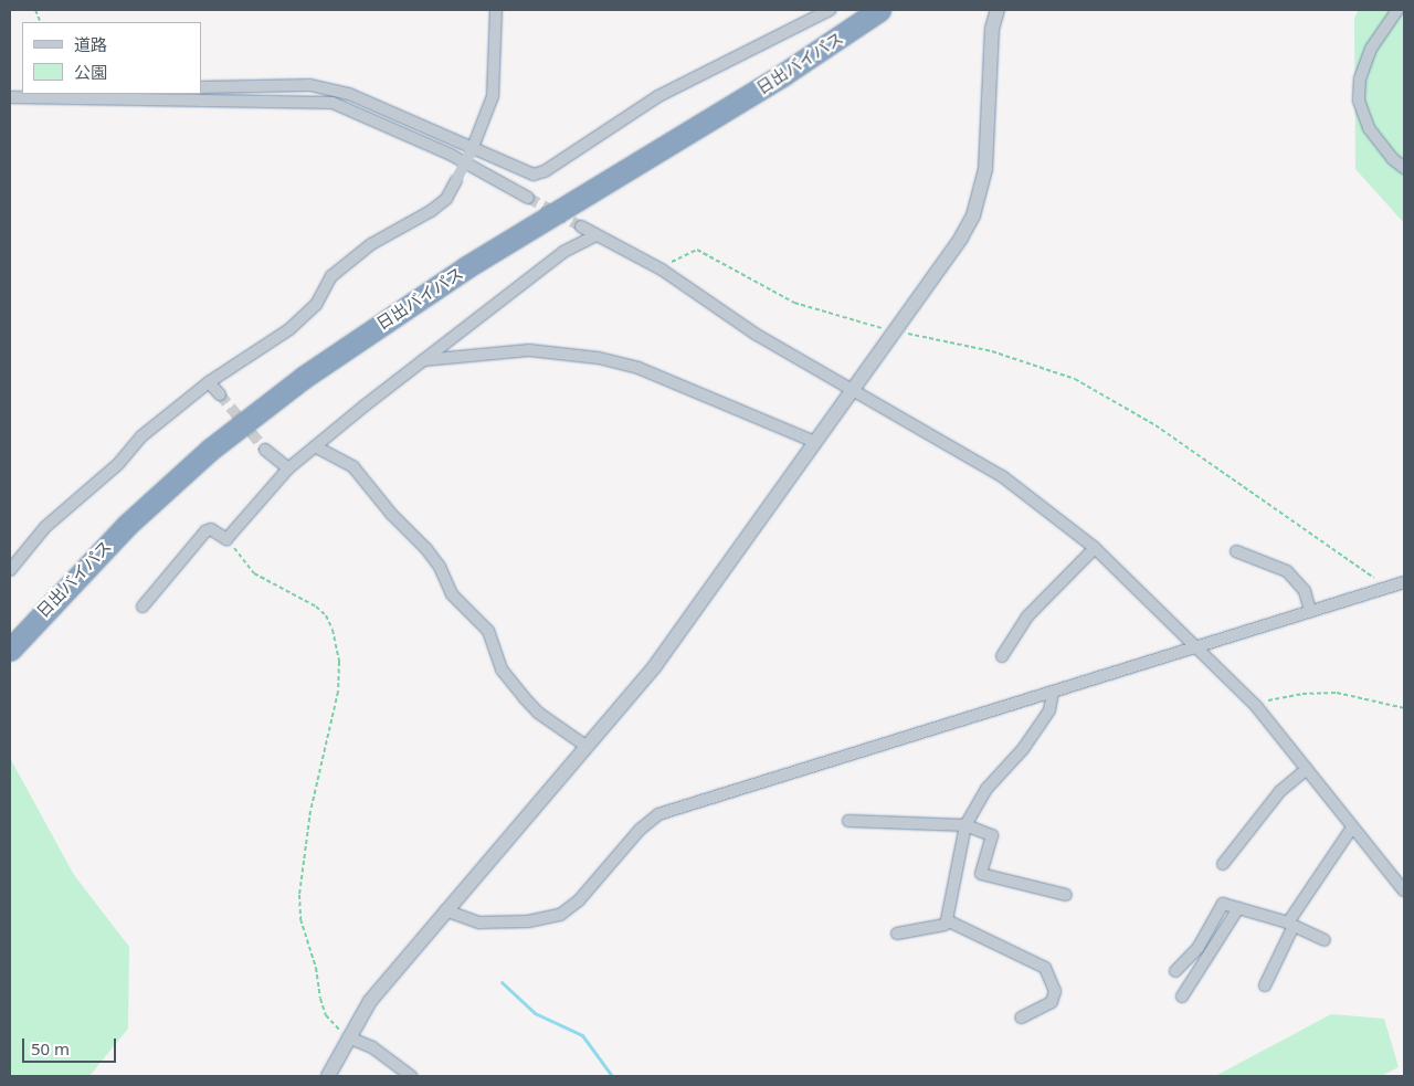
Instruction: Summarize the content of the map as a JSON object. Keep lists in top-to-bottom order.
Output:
{
  "streets": {
    "highway": ["日出バイパス"]
  },
  "legend": ["道路", "公園"],
  "scale_bar": "50 m"
}
